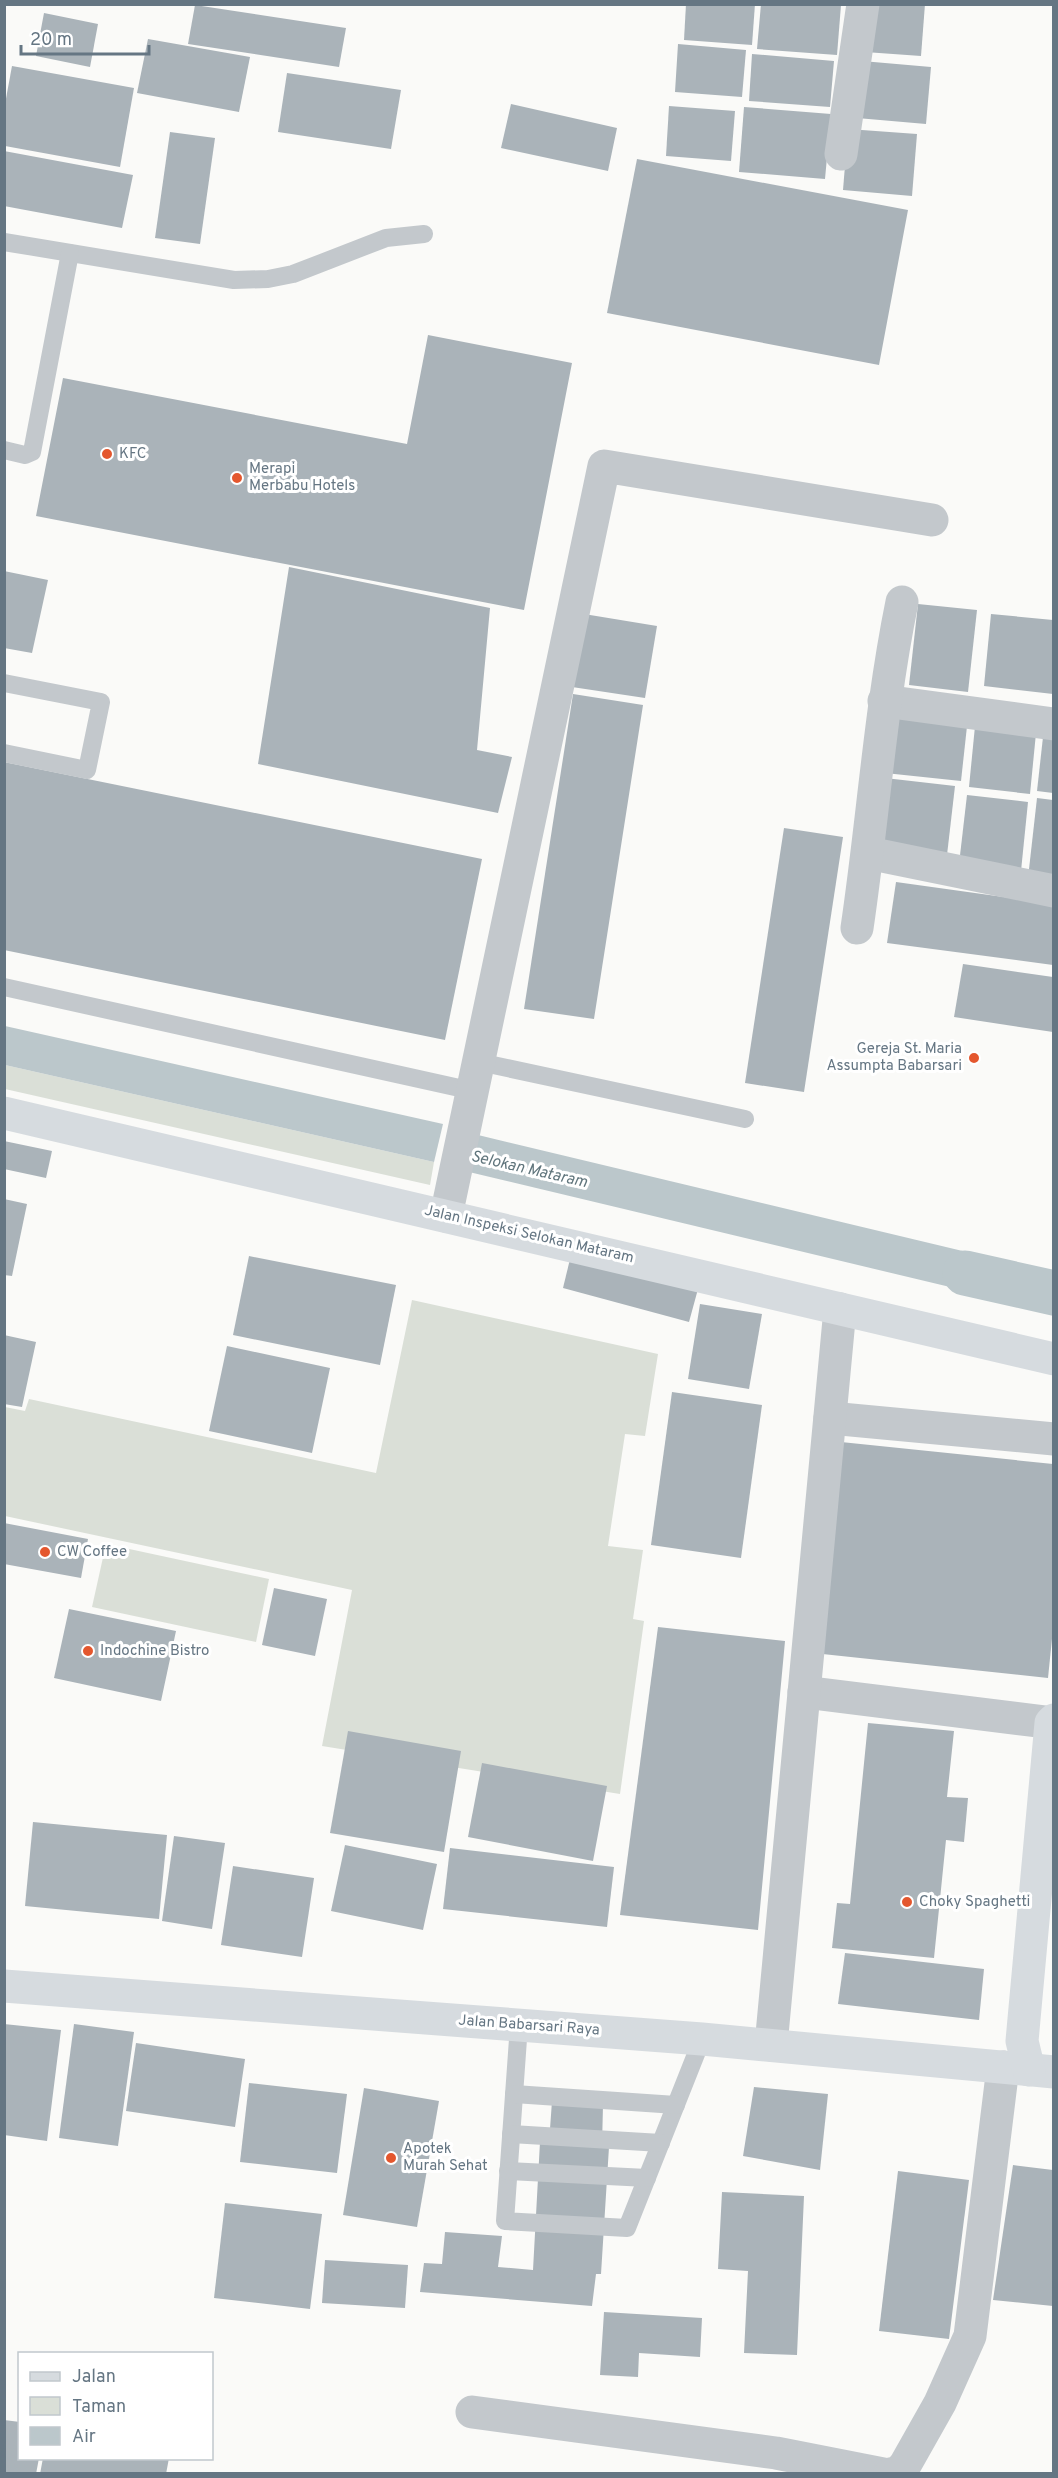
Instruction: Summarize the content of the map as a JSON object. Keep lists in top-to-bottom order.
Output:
{
  "streets": {
    "street": ["Jalan Inspeksi Selokan Mataram", "Jalan Babarsari Raya"]
  },
  "water": ["Selokan Mataram"],
  "places": [
    "KFC",
    "Merapi Merbabu Hotels",
    "Gereja St. Maria Assumpta Babarsari",
    "CW Coffee",
    "Indochine Bistro",
    "Choky Spaghetti",
    "Apotek Murah Sehat"
  ],
  "legend": ["Jalan", "Taman", "Air"],
  "scale_bar": "20 m"
}
